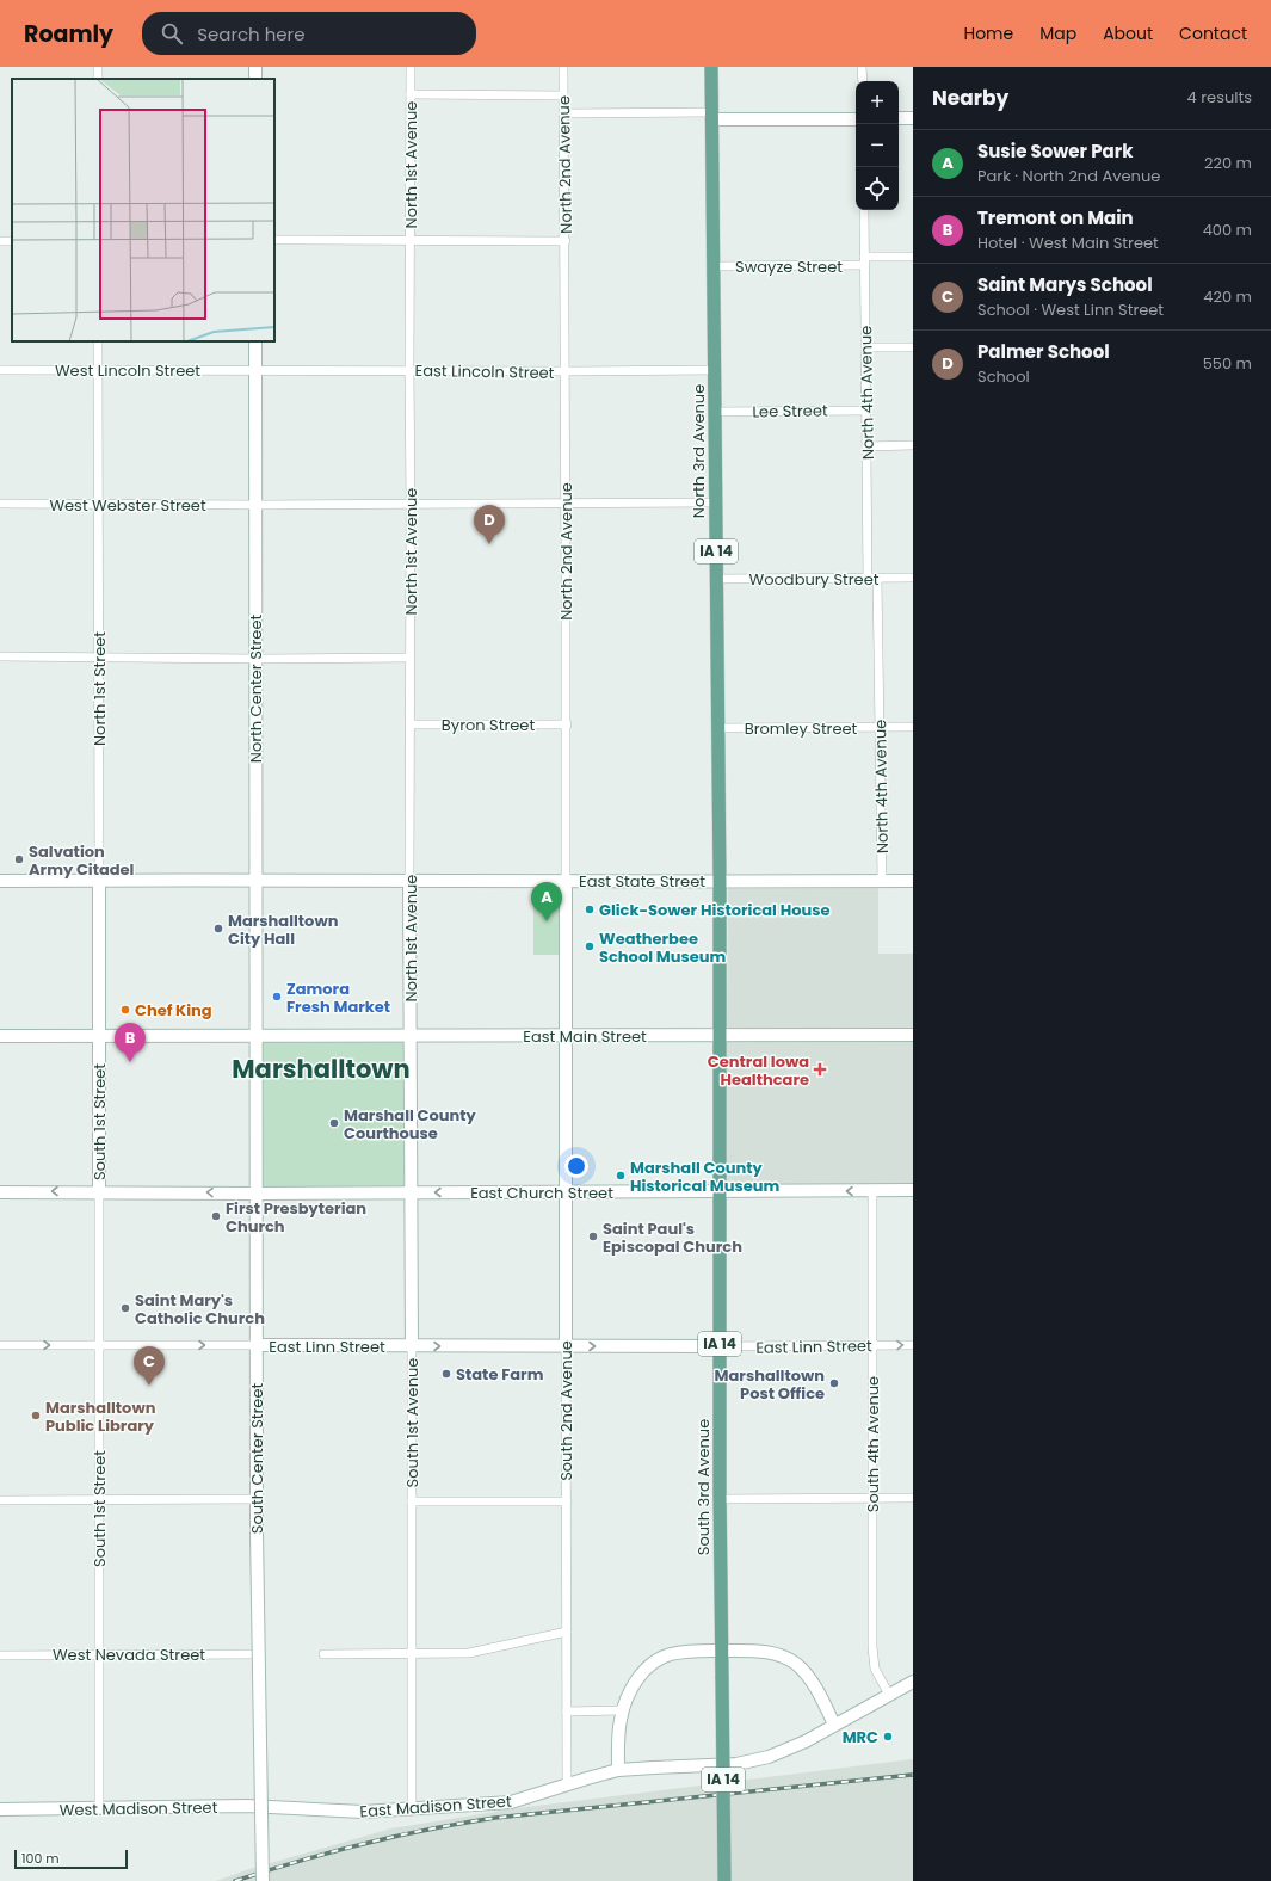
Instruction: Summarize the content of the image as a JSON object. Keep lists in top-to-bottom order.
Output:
{
  "streets": {
    "main road": ["North 3rd Avenue", "IA 14", "South 3rd Avenue"],
    "street": [
      "North 1st Avenue",
      "North 2nd Avenue",
      "Swayze Street",
      "West Lincoln Street",
      "East Lincoln Street",
      "North 4th Avenue",
      "Lee Street",
      "West Webster Street",
      "Woodbury Street",
      "North 1st Street",
      "North Center Street",
      "Byron Street",
      "Bromley Street",
      "East State Street",
      "East Main Street",
      "South 1st Street",
      "East Church Street",
      "East Linn Street",
      "South 2nd Avenue",
      "South 1st Avenue",
      "South 4th Avenue",
      "South Center Street",
      "West Nevada Street",
      "East Madison Street",
      "West Madison Street"
    ]
  },
  "crossings": [
    ["North 1st Avenue", "East Lincoln Street"],
    ["North 1st Avenue", "West Webster Street"],
    ["North 1st Avenue", "Byron Street"],
    ["North 1st Avenue", "East State Street"],
    ["North 1st Avenue", "East Main Street"],
    ["North 1st Avenue", "South 1st Avenue"],
    ["North 2nd Avenue", "East Lincoln Street"],
    ["North 2nd Avenue", "West Webster Street"],
    ["North 2nd Avenue", "Byron Street"],
    ["North 2nd Avenue", "East State Street"],
    ["North 2nd Avenue", "East Main Street"],
    ["North 2nd Avenue", "South 2nd Avenue"],
    ["Swayze Street", "North 4th Avenue"],
    ["Swayze Street", "North 3rd Avenue"],
    ["West Lincoln Street", "East Lincoln Street"],
    ["West Lincoln Street", "North 1st Street"],
    ["West Lincoln Street", "North Center Street"],
    ["East Lincoln Street", "North 3rd Avenue"],
    ["East Lincoln Street", "North Center Street"],
    ["North 4th Avenue", "Lee Street"],
    ["North 4th Avenue", "Woodbury Street"],
    ["North 4th Avenue", "Bromley Street"],
    ["North 4th Avenue", "East State Street"],
    ["Lee Street", "North 3rd Avenue"],
    ["North 3rd Avenue", "West Webster Street"],
    ["North 3rd Avenue", "Woodbury Street"],
    ["North 3rd Avenue", "Bromley Street"],
    ["North 3rd Avenue", "East State Street"],
    ["North 3rd Avenue", "East Main Street"],
    ["North 3rd Avenue", "South 3rd Avenue"],
    ["West Webster Street", "North 1st Street"],
    ["West Webster Street", "North Center Street"],
    ["North 1st Street", "East State Street"],
    ["North 1st Street", "East Main Street"],
    ["North 1st Street", "South 1st Street"],
    ["North Center Street", "East State Street"],
    ["North Center Street", "East Main Street"],
    ["North Center Street", "South Center Street"],
    ["East Main Street", "South 1st Street"],
    ["East Main Street", "South 2nd Avenue"],
    ["East Main Street", "South 1st Avenue"],
    ["East Main Street", "South Center Street"],
    ["East Main Street", "South 3rd Avenue"],
    ["South 1st Street", "East Church Street"],
    ["South 1st Street", "West Nevada Street"],
    ["South 1st Street", "West Madison Street"],
    ["East Church Street", "South 2nd Avenue"],
    ["East Church Street", "South 1st Avenue"],
    ["East Church Street", "South 4th Avenue"],
    ["East Church Street", "South Center Street"],
    ["East Church Street", "South 3rd Avenue"],
    ["East Linn Street", "South 2nd Avenue"],
    ["East Linn Street", "South 1st Avenue"],
    ["East Linn Street", "South 4th Avenue"],
    ["East Linn Street", "South Center Street"],
    ["East Linn Street", "South 3rd Avenue"],
    ["South 2nd Avenue", "East Madison Street"],
    ["South 1st Avenue", "East Madison Street"],
    ["South 4th Avenue", "East Madison Street"],
    ["East Madison Street", "West Madison Street"]
  ],
  "one_way": ["East Church Street", "East Linn Street"],
  "districts": ["Marshalltown"],
  "places": {
    "other": [
      "Salvation Army Citadel",
      "Glick-Sower Historical House",
      "Marshalltown City Hall",
      "Weatherbee School Museum",
      "Zamora Fresh Market",
      "Chef King",
      "Marshall County Courthouse",
      "Marshall County Historical Museum",
      "First Presbyterian Church",
      "Saint Paul's Episcopal Church",
      "Saint Mary's Catholic Church",
      "State Farm",
      "Marshalltown Post Office",
      "Marshalltown Public Library",
      "MRC"
    ],
    "health": ["Central Iowa Healthcare"]
  },
  "scale_bar": "100 m",
  "page": {
    "header": "Roamly",
    "search": "Search here",
    "nav": [
      "Home",
      "Map",
      "About",
      "Contact"
    ],
    "heading": ["Nearby", "4 results"],
    "map_buttons": ["+", "−"],
    "list": [
      {
        "mark": "A",
        "name": "Susie Sower Park",
        "note": "Park · North 2nd Avenue",
        "value": "220 m"
      },
      {
        "mark": "B",
        "name": "Tremont on Main",
        "note": "Hotel · West Main Street",
        "value": "400 m"
      },
      {
        "mark": "C",
        "name": "Saint Marys School",
        "note": "School · West Linn Street",
        "value": "420 m"
      },
      {
        "mark": "D",
        "name": "Palmer School",
        "note": "School",
        "value": "550 m"
      }
    ],
    "pins": [
      "D",
      "A",
      "B",
      "C"
    ],
    "scale": "100 m"
  }
}
